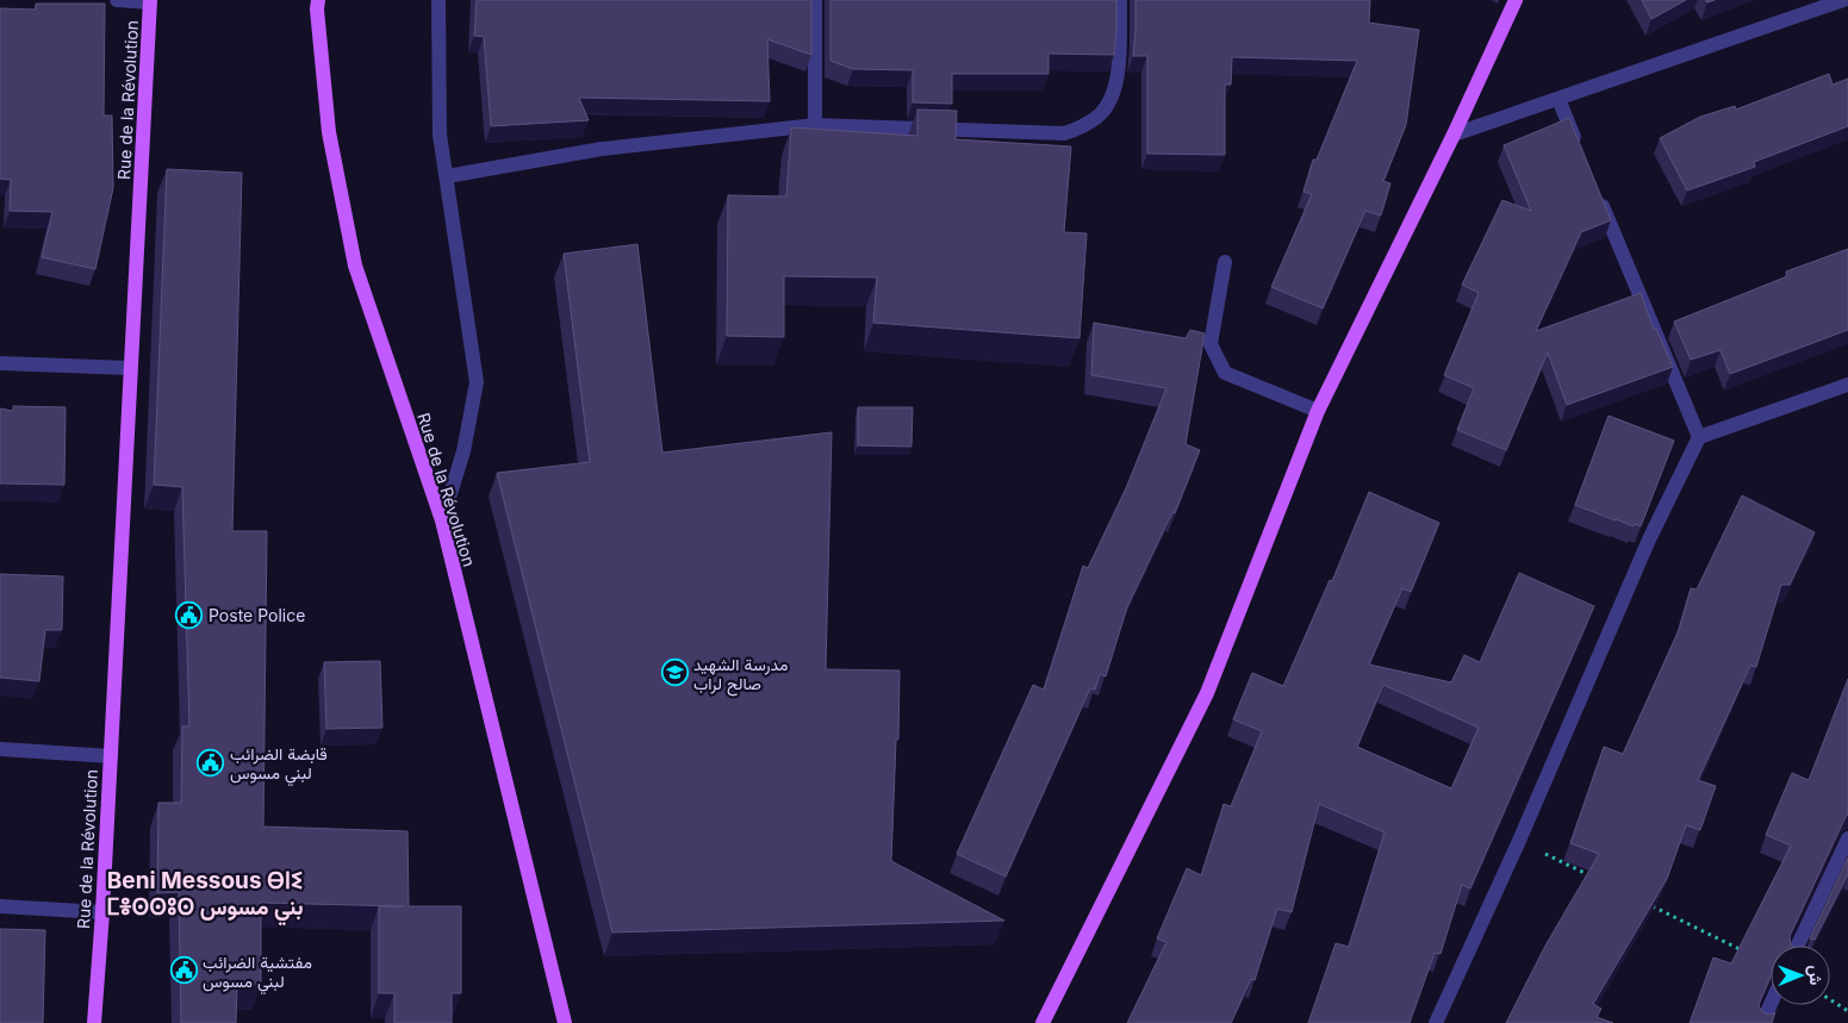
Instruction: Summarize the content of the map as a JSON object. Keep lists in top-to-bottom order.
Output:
{
  "streets": {
    "main road": ["Rue de la Révolution"]
  },
  "districts": ["Beni Messous ⴱⵏⵉ ⵎⴻⵙⵙⵓⵙ بني مسوس"],
  "places": {
    "public building": ["Poste Police", "قابضة الضرائب لبني مسوس", "مفتشية الضرائب لبني مسوس"],
    "school or university": ["مدرسة الشهيد صالح لراب"]
  },
  "north": "right"
}
